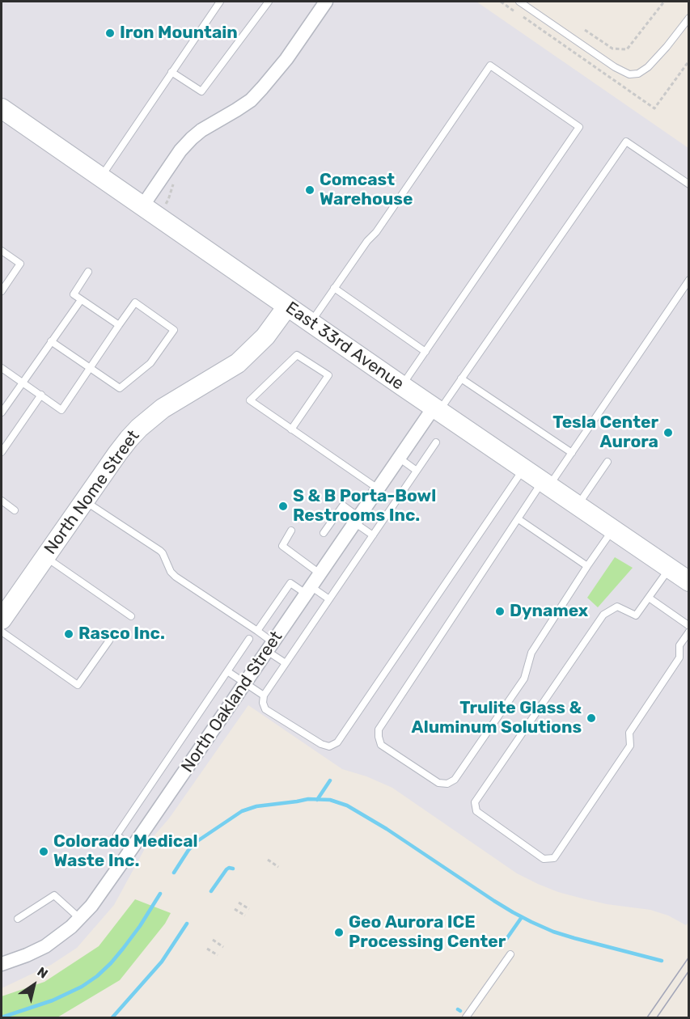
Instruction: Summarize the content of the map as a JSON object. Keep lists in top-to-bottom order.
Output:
{
  "streets": {
    "street": ["East 33rd Avenue", "North Nome Street", "North Oakland Street"]
  },
  "crossings": [
    ["East 33rd Avenue", "North Nome Street"],
    ["East 33rd Avenue", "North Oakland Street"]
  ],
  "places": [
    "Iron Mountain",
    "Comcast Warehouse",
    "Tesla Center Aurora",
    "S & B Porta-Bowl Restrooms Inc.",
    "Dynamex",
    "Rasco Inc.",
    "Trulite Glass & Aluminum Solutions",
    "Colorado Medical Waste Inc.",
    "Geo Aurora ICE Processing Center"
  ],
  "north": "top right"
}
